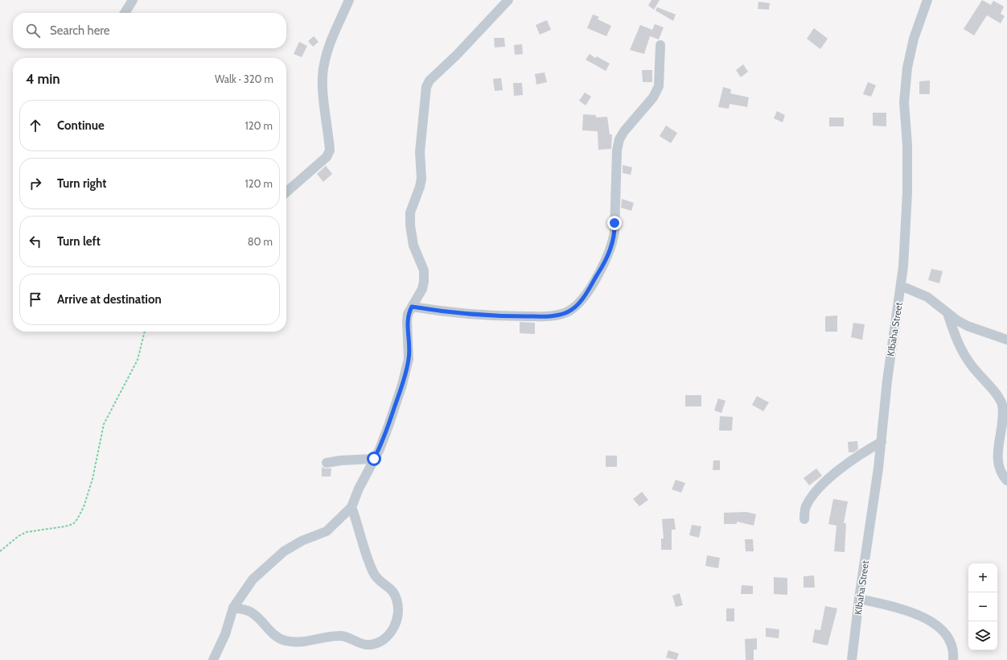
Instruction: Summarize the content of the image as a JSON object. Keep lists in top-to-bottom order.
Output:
{
  "streets": {
    "street": ["KIbaha Street"]
  },
  "page": {
    "search": "Search here",
    "heading": ["4 min", "Walk · 320 m"],
    "list": [
      ["Continue", "120 m"],
      ["Turn right", "120 m"],
      ["Turn left", "80 m"],
      "Arrive at destination"
    ],
    "map_buttons": ["+", "−"]
  }
}
